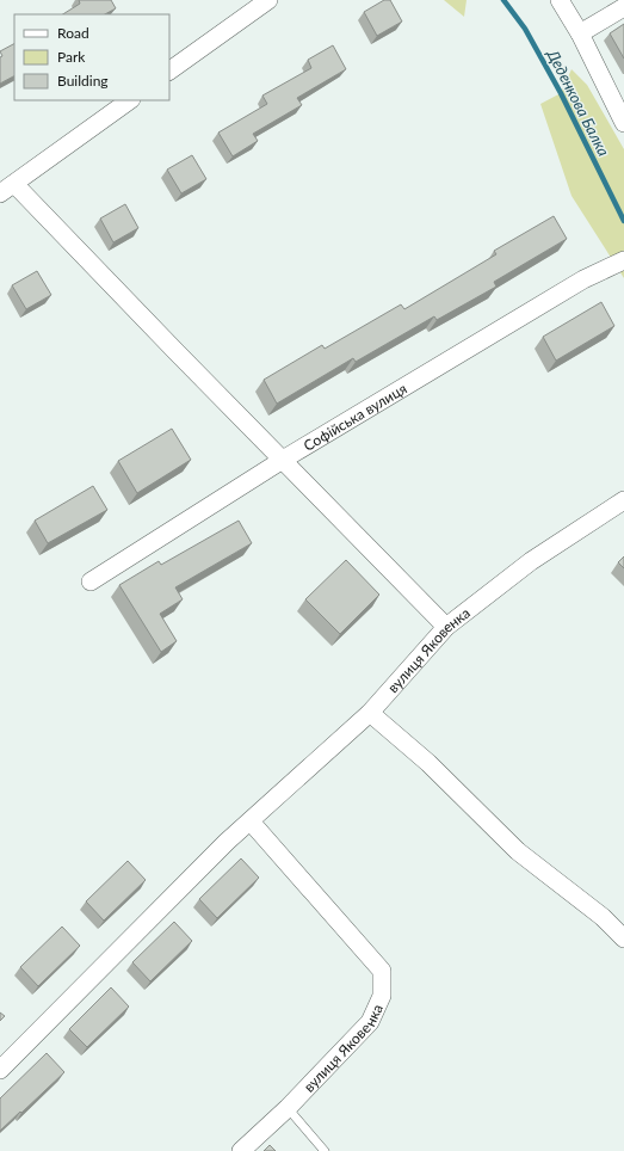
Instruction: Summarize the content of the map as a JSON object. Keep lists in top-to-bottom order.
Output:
{
  "streets": {
    "street": ["Софійська вулиця", "вулиця Яковенка"]
  },
  "water": ["Деденкова Балка"],
  "legend": ["Road", "Park", "Building"]
}
